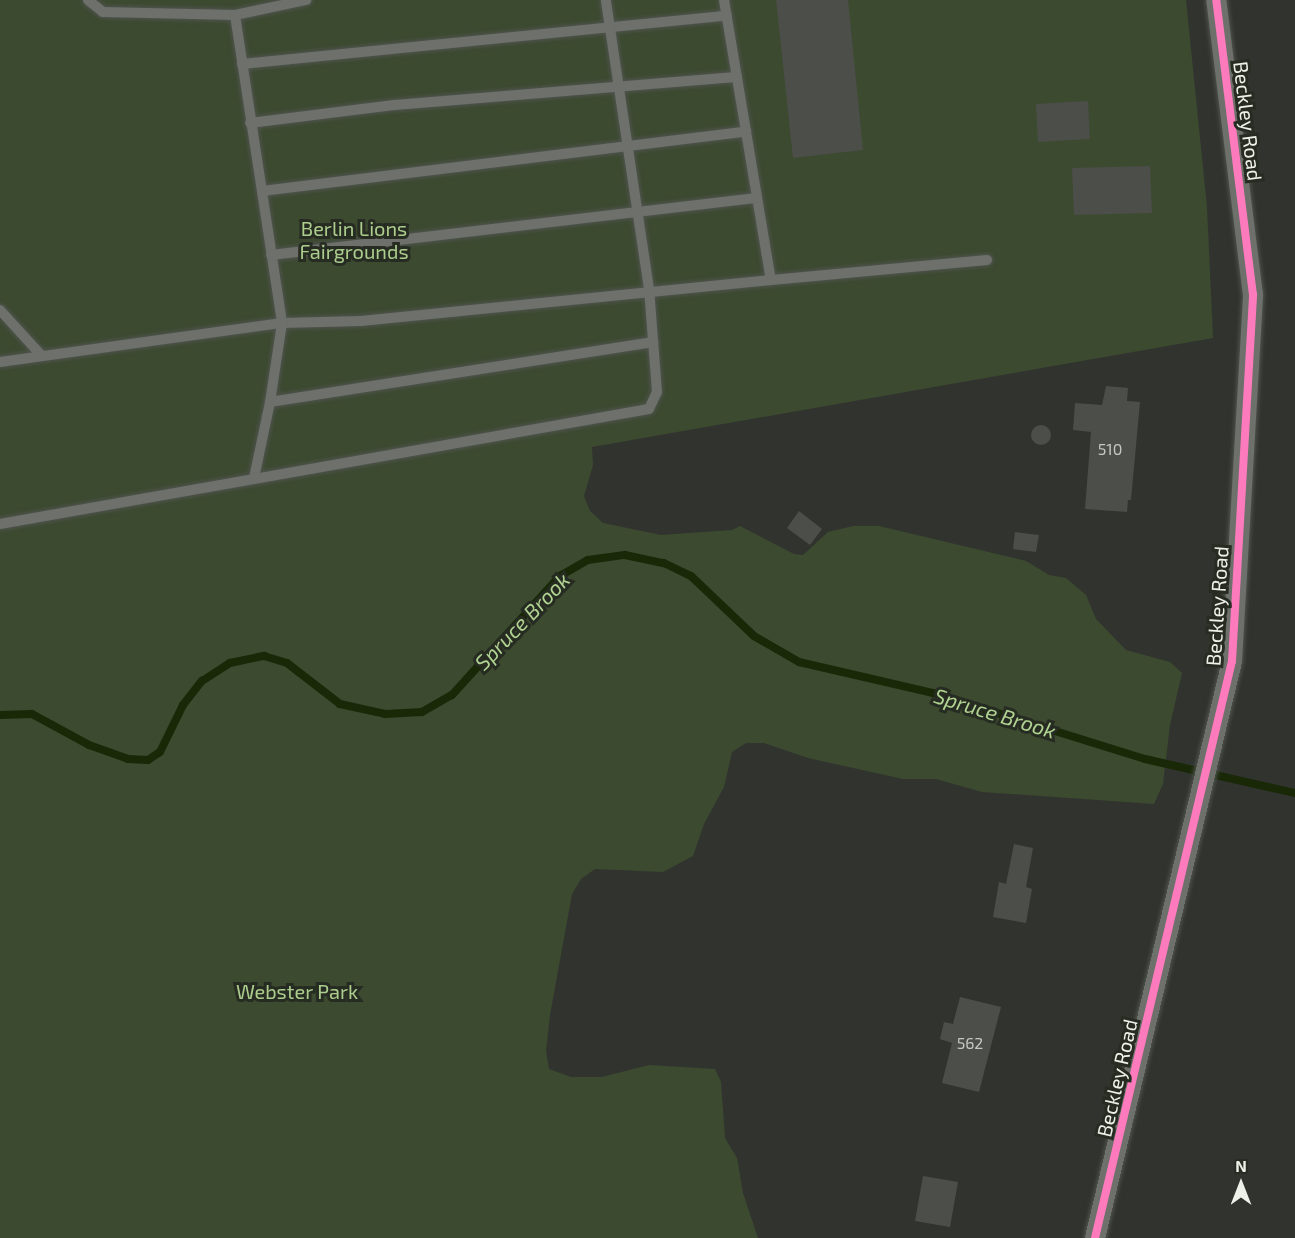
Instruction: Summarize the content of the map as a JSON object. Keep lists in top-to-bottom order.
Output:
{
  "streets": {
    "street": ["Beckley Road"]
  },
  "water": ["Spruce Brook"],
  "parks": ["Berlin Lions Fairgrounds", "Webster Park"],
  "house_numbers": ["510", "562"],
  "north": "top"
}
